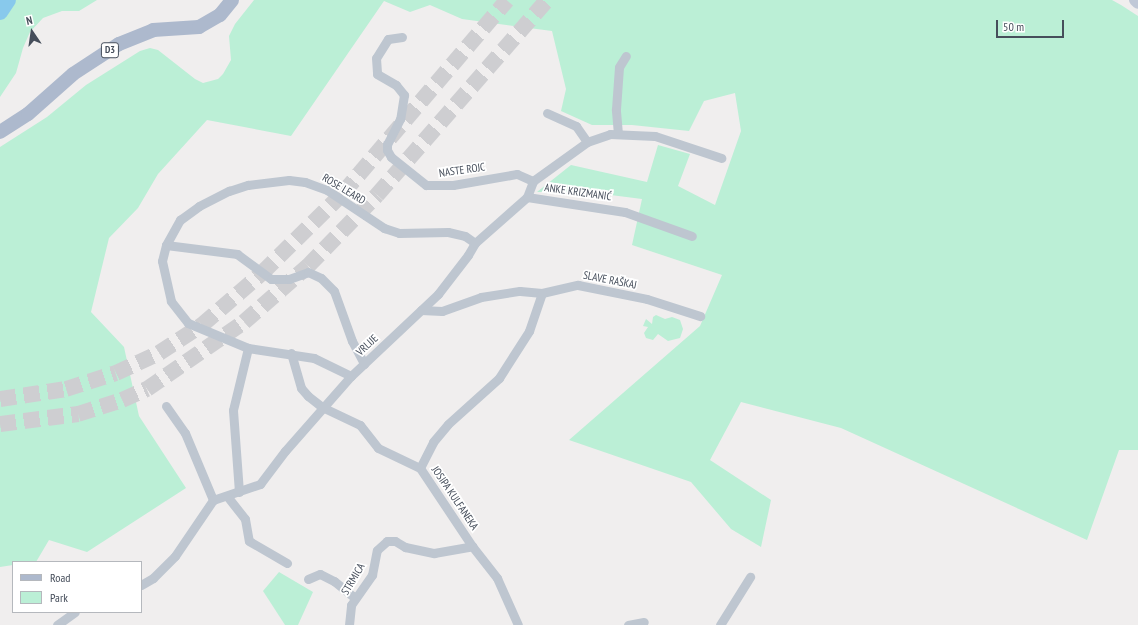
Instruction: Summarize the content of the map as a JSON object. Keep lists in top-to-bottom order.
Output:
{
  "streets": {
    "main road": ["D3"],
    "street": [
      "NASTE ROJC",
      "ROSE LEARD",
      "ANKE KRIZMANIĆ",
      "SLAVE RAŠKAJ",
      "VRLIJE",
      "JOSIPA KULFANEKA",
      "STRMICA"
    ]
  },
  "crossings": [
    ["NASTE ROJC", "VRLIJE"],
    ["ROSE LEARD", "VRLIJE"],
    ["ANKE KRIZMANIĆ", "VRLIJE"],
    ["SLAVE RAŠKAJ", "VRLIJE"],
    ["SLAVE RAŠKAJ", "JOSIPA KULFANEKA"],
    ["JOSIPA KULFANEKA", "STRMICA"]
  ],
  "legend": ["Road", "Park"],
  "scale_bar": "50 m",
  "north": "top"
}
